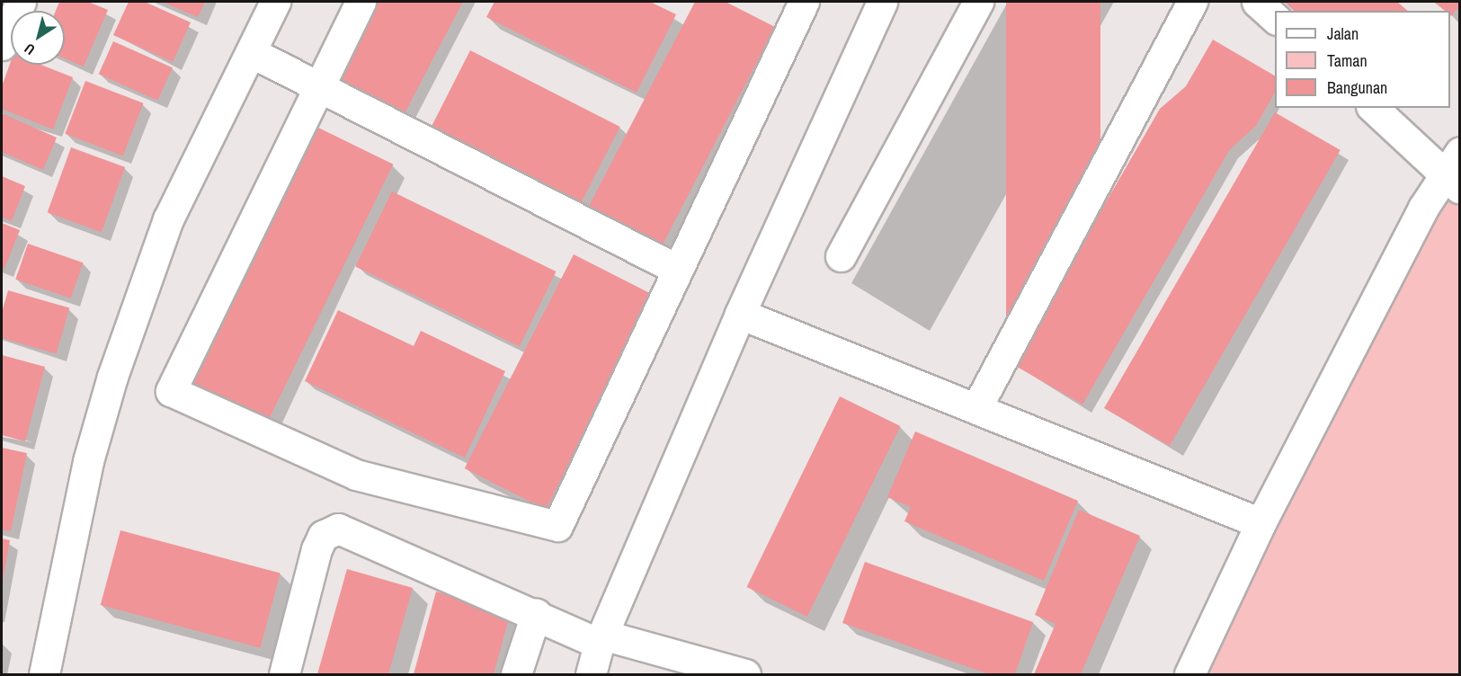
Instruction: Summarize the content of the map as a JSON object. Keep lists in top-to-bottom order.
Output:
{
  "legend": ["Jalan", "Taman", "Bangunan"],
  "north": "bottom left"
}
